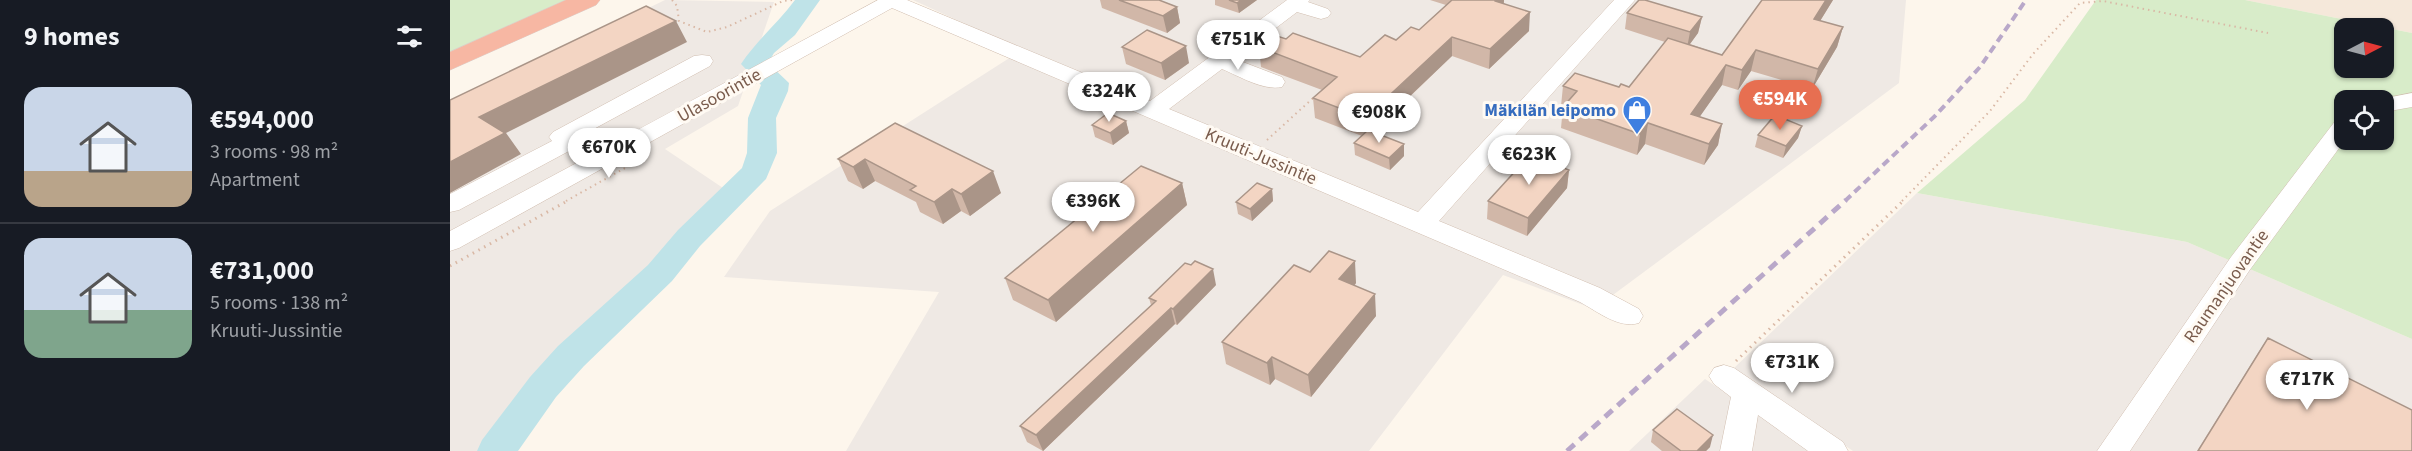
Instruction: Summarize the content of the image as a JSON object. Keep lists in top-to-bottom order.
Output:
{
  "streets": {
    "street": ["Ulasoorintie", "Kruuti-Jussintie", "Raumanjuovantie"]
  },
  "crossings": [
    ["Ulasoorintie", "Kruuti-Jussintie"]
  ],
  "places": {
    "shop": ["Mäkilän leipomo"]
  },
  "north": "right",
  "page": {
    "heading": "9 homes",
    "price": [
      "€751K",
      "€324K",
      "€594K",
      "€908K",
      "€670K",
      "€623K",
      "€396K",
      "€731K",
      "€717K"
    ],
    "list": [
      {
        "name": "€594,000",
        "note": "3 rooms · 98 m² · Apartment"
      },
      {
        "name": "€731,000",
        "note": "5 rooms · 138 m² · Kruuti-Jussintie"
      }
    ]
  }
}
